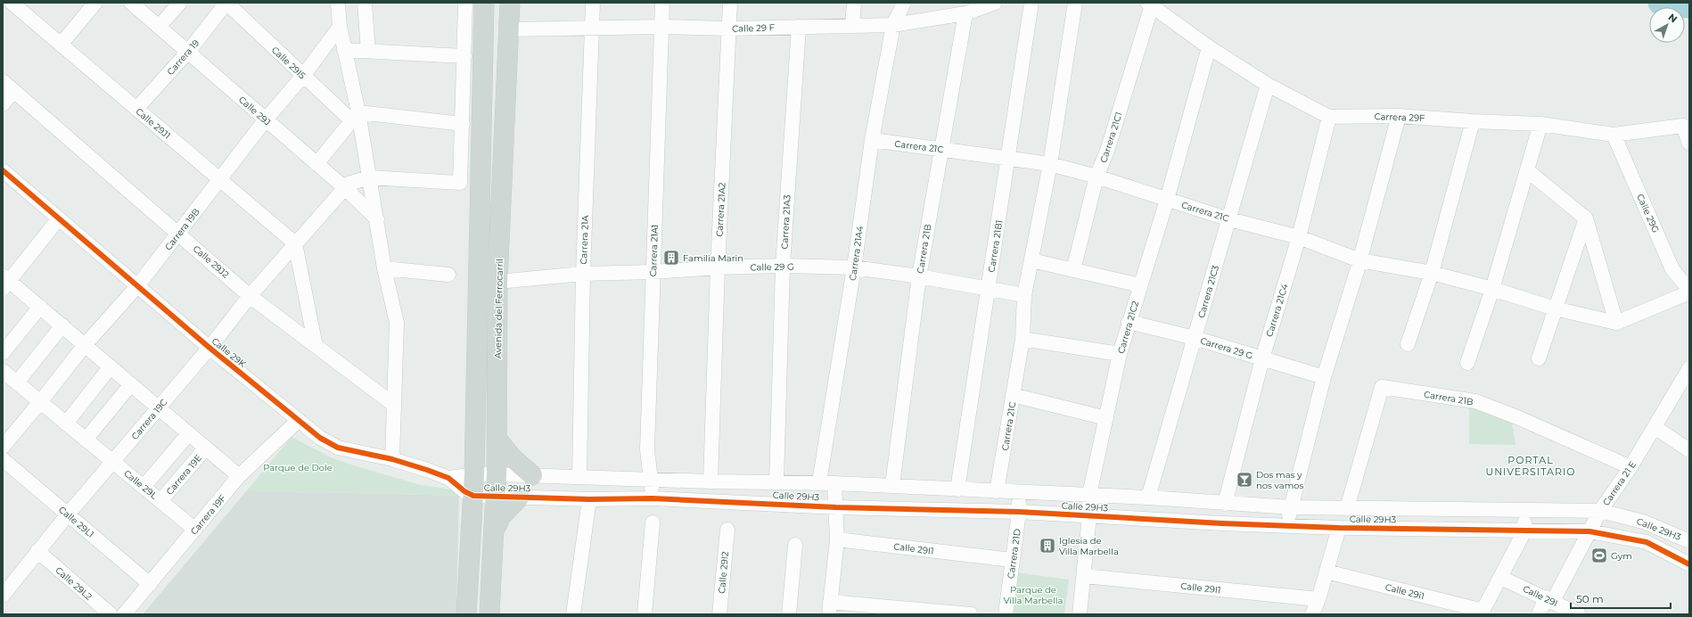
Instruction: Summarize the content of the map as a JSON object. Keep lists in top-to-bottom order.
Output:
{
  "streets": {
    "main road": ["Avenida del Ferrocarril"],
    "street": [
      "Calle 29 F",
      "Carrera 19",
      "Calle 29I5",
      "Calle 29J",
      "Carrera 29F",
      "Calle 29J1",
      "Carrera 21C1",
      "Carrera 21C",
      "Carrera 21A2",
      "Calle 29G",
      "Carrera 21A3",
      "Carrera 19B",
      "Carrera 21A",
      "Carrera 21B1",
      "Carrera 21B",
      "Carrera 21A1",
      "Carrera 21A4",
      "Calle 29J2",
      "Calle 29 G",
      "Carrera 21C3",
      "Carrera 21C4",
      "Carrera 21C2",
      "Carrera 29 G",
      "Calle 29K",
      "Carrera 19C",
      "Carrera 19E",
      "Carrera 21 E",
      "Calle 29L",
      "Calle 29H3",
      "Carrera 19F",
      "Calle 29L1",
      "Calle 29I1",
      "Carrera 21D",
      "Calle 29I2",
      "Calle 29L2",
      "Calle 29i1",
      "Calle 29I"
    ]
  },
  "crossings": [
    ["Calle 29 F", "Carrera 21A2"],
    ["Calle 29 F", "Carrera 21A3"],
    ["Calle 29 F", "Carrera 21A"],
    ["Calle 29 F", "Carrera 21B"],
    ["Calle 29 F", "Carrera 21A1"],
    ["Calle 29 F", "Carrera 21A4"],
    ["Calle 29 F", "Avenida del Ferrocarril"],
    ["Carrera 19", "Calle 29I5"],
    ["Carrera 19", "Calle 29J"],
    ["Carrera 19", "Calle 29J1"],
    ["Calle 29I5", "Carrera 19B"],
    ["Calle 29J", "Carrera 19B"],
    ["Calle 29J", "Carrera 19C"],
    ["Carrera 29F", "Carrera 21C1"],
    ["Carrera 29F", "Calle 29G"],
    ["Carrera 29F", "Carrera 21C3"],
    ["Carrera 29F", "Carrera 21C4"],
    ["Carrera 29F", "Carrera 21C2"],
    ["Calle 29J1", "Carrera 19B"],
    ["Calle 29J1", "Carrera 19C"],
    ["Carrera 21C1", "Carrera 21C"],
    ["Carrera 21C", "Carrera 21B1"],
    ["Carrera 21C", "Carrera 21B"],
    ["Carrera 21C", "Carrera 21A4"],
    ["Carrera 21C", "Calle 29 G"],
    ["Carrera 21C", "Carrera 21C3"],
    ["Carrera 21C", "Carrera 21C4"],
    ["Carrera 21C", "Carrera 21C2"],
    ["Carrera 21C", "Calle 29H3"],
    ["Carrera 21A2", "Calle 29 G"],
    ["Carrera 21A2", "Calle 29H3"],
    ["Carrera 21A3", "Calle 29 G"],
    ["Carrera 21A3", "Calle 29H3"],
    ["Carrera 19B", "Calle 29J2"],
    ["Carrera 19B", "Calle 29K"],
    ["Carrera 19B", "Calle 29L"],
    ["Carrera 21A", "Calle 29 G"],
    ["Carrera 21A", "Calle 29H3"],
    ["Carrera 21B1", "Calle 29 G"],
    ["Carrera 21B1", "Calle 29H3"],
    ["Carrera 21B", "Calle 29 G"],
    ["Carrera 21B", "Carrera 21 E"],
    ["Carrera 21B", "Calle 29H3"],
    ["Carrera 21A1", "Calle 29 G"],
    ["Carrera 21A1", "Calle 29H3"],
    ["Carrera 21A4", "Calle 29 G"],
    ["Carrera 21A4", "Calle 29H3"],
    ["Calle 29J2", "Carrera 19C"],
    ["Calle 29 G", "Avenida del Ferrocarril"],
    ["Carrera 21C3", "Carrera 29 G"],
    ["Carrera 21C3", "Calle 29H3"],
    ["Avenida del Ferrocarril", "Calle 29H3"],
    ["Carrera 21C4", "Carrera 29 G"],
    ["Carrera 21C4", "Calle 29H3"],
    ["Carrera 21C2", "Carrera 29 G"],
    ["Carrera 21C2", "Calle 29H3"],
    ["Carrera 21C2", "Calle 29I1"],
    ["Calle 29K", "Carrera 19C"],
    ["Calle 29K", "Calle 29H3"],
    ["Calle 29K", "Carrera 19F"],
    ["Carrera 19C", "Calle 29L"],
    ["Carrera 19C", "Calle 29L1"],
    ["Carrera 19C", "Calle 29L2"],
    ["Carrera 19E", "Calle 29L"],
    ["Carrera 21 E", "Calle 29H3"],
    ["Carrera 21 E", "Calle 29I"],
    ["Calle 29L", "Carrera 19F"],
    ["Calle 29H3", "Carrera 21D"],
    ["Carrera 19F", "Calle 29L1"],
    ["Calle 29I1", "Carrera 21D"]
  ],
  "districts": ["PORTAL UNIVERSITARIO"],
  "parks": ["Parque de Dole", "Parque de Villa Marbella"],
  "places": {
    "building": ["Familia Marin", "Iglesia de Villa Marbella"],
    "bar": ["Dos mas y nos vamos"],
    "sports": ["Gym"]
  },
  "scale_bar": "50 m",
  "north": "top right"
}
